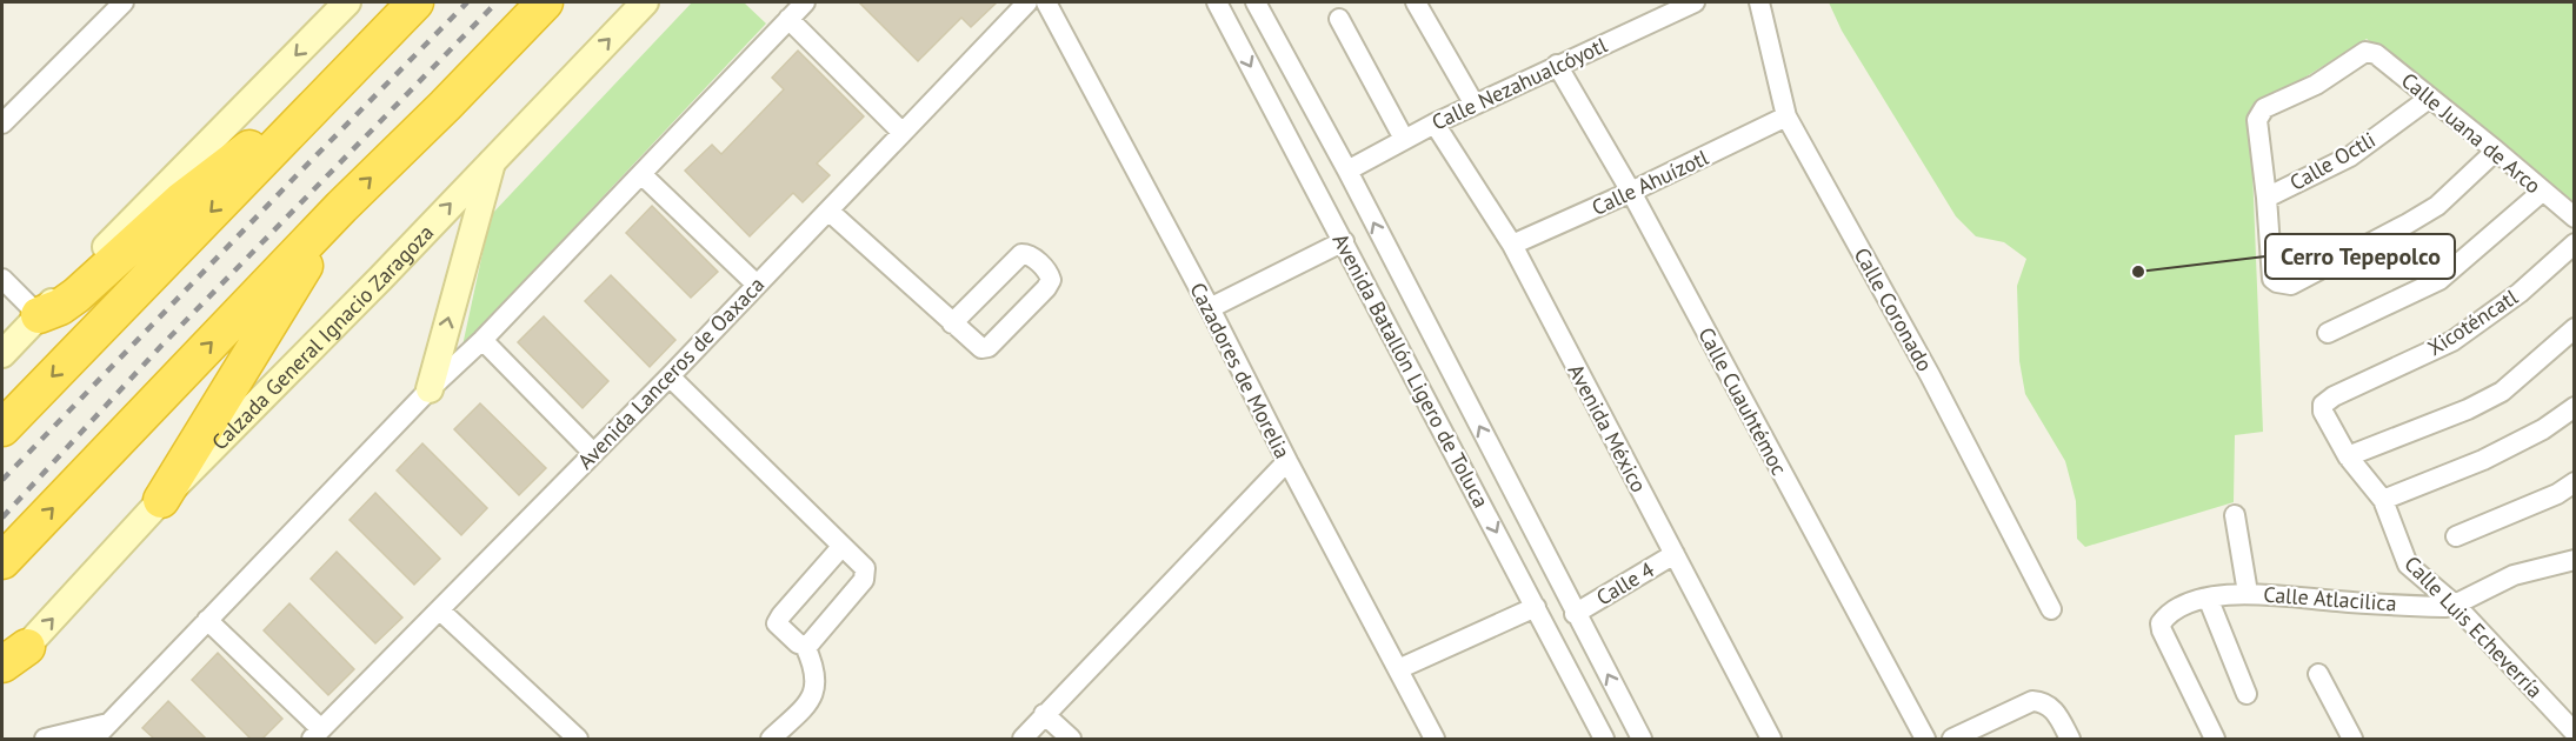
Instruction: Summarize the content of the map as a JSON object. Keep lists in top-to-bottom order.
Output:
{
  "streets": {
    "main road": ["Calzada General Ignacio Zaragoza"],
    "street": [
      "Calle Nezahualcóyotl",
      "Calle Juana de Arco",
      "Calle Octli",
      "Calle Ahuízotl",
      "Calle Coronado",
      "Xicoténcatl",
      "Cazadores de Morelia",
      "Avenida Batallón Ligero de Toluca",
      "Avenida Lanceros de Oaxaca",
      "Calle Cuauhtémoc",
      "Avenida México",
      "Calle 4",
      "Calle Atlacilica",
      "Calle Luis Echeverría"
    ]
  },
  "crossings": [
    ["Calle Nezahualcóyotl", "Avenida Batallón Ligero de Toluca"],
    ["Calle Nezahualcóyotl", "Calle Cuauhtémoc"],
    ["Calle Nezahualcóyotl", "Avenida México"],
    ["Calle Juana de Arco", "Calle Octli"],
    ["Calle Ahuízotl", "Calle Coronado"],
    ["Calle Ahuízotl", "Calle Cuauhtémoc"],
    ["Calle Ahuízotl", "Avenida México"],
    ["Xicoténcatl", "Calle Luis Echeverría"],
    ["Avenida Batallón Ligero de Toluca", "Calle 4"],
    ["Avenida México", "Calle 4"],
    ["Calle Atlacilica", "Calle Luis Echeverría"]
  ],
  "places": ["Cerro Tepepolco"]
}
